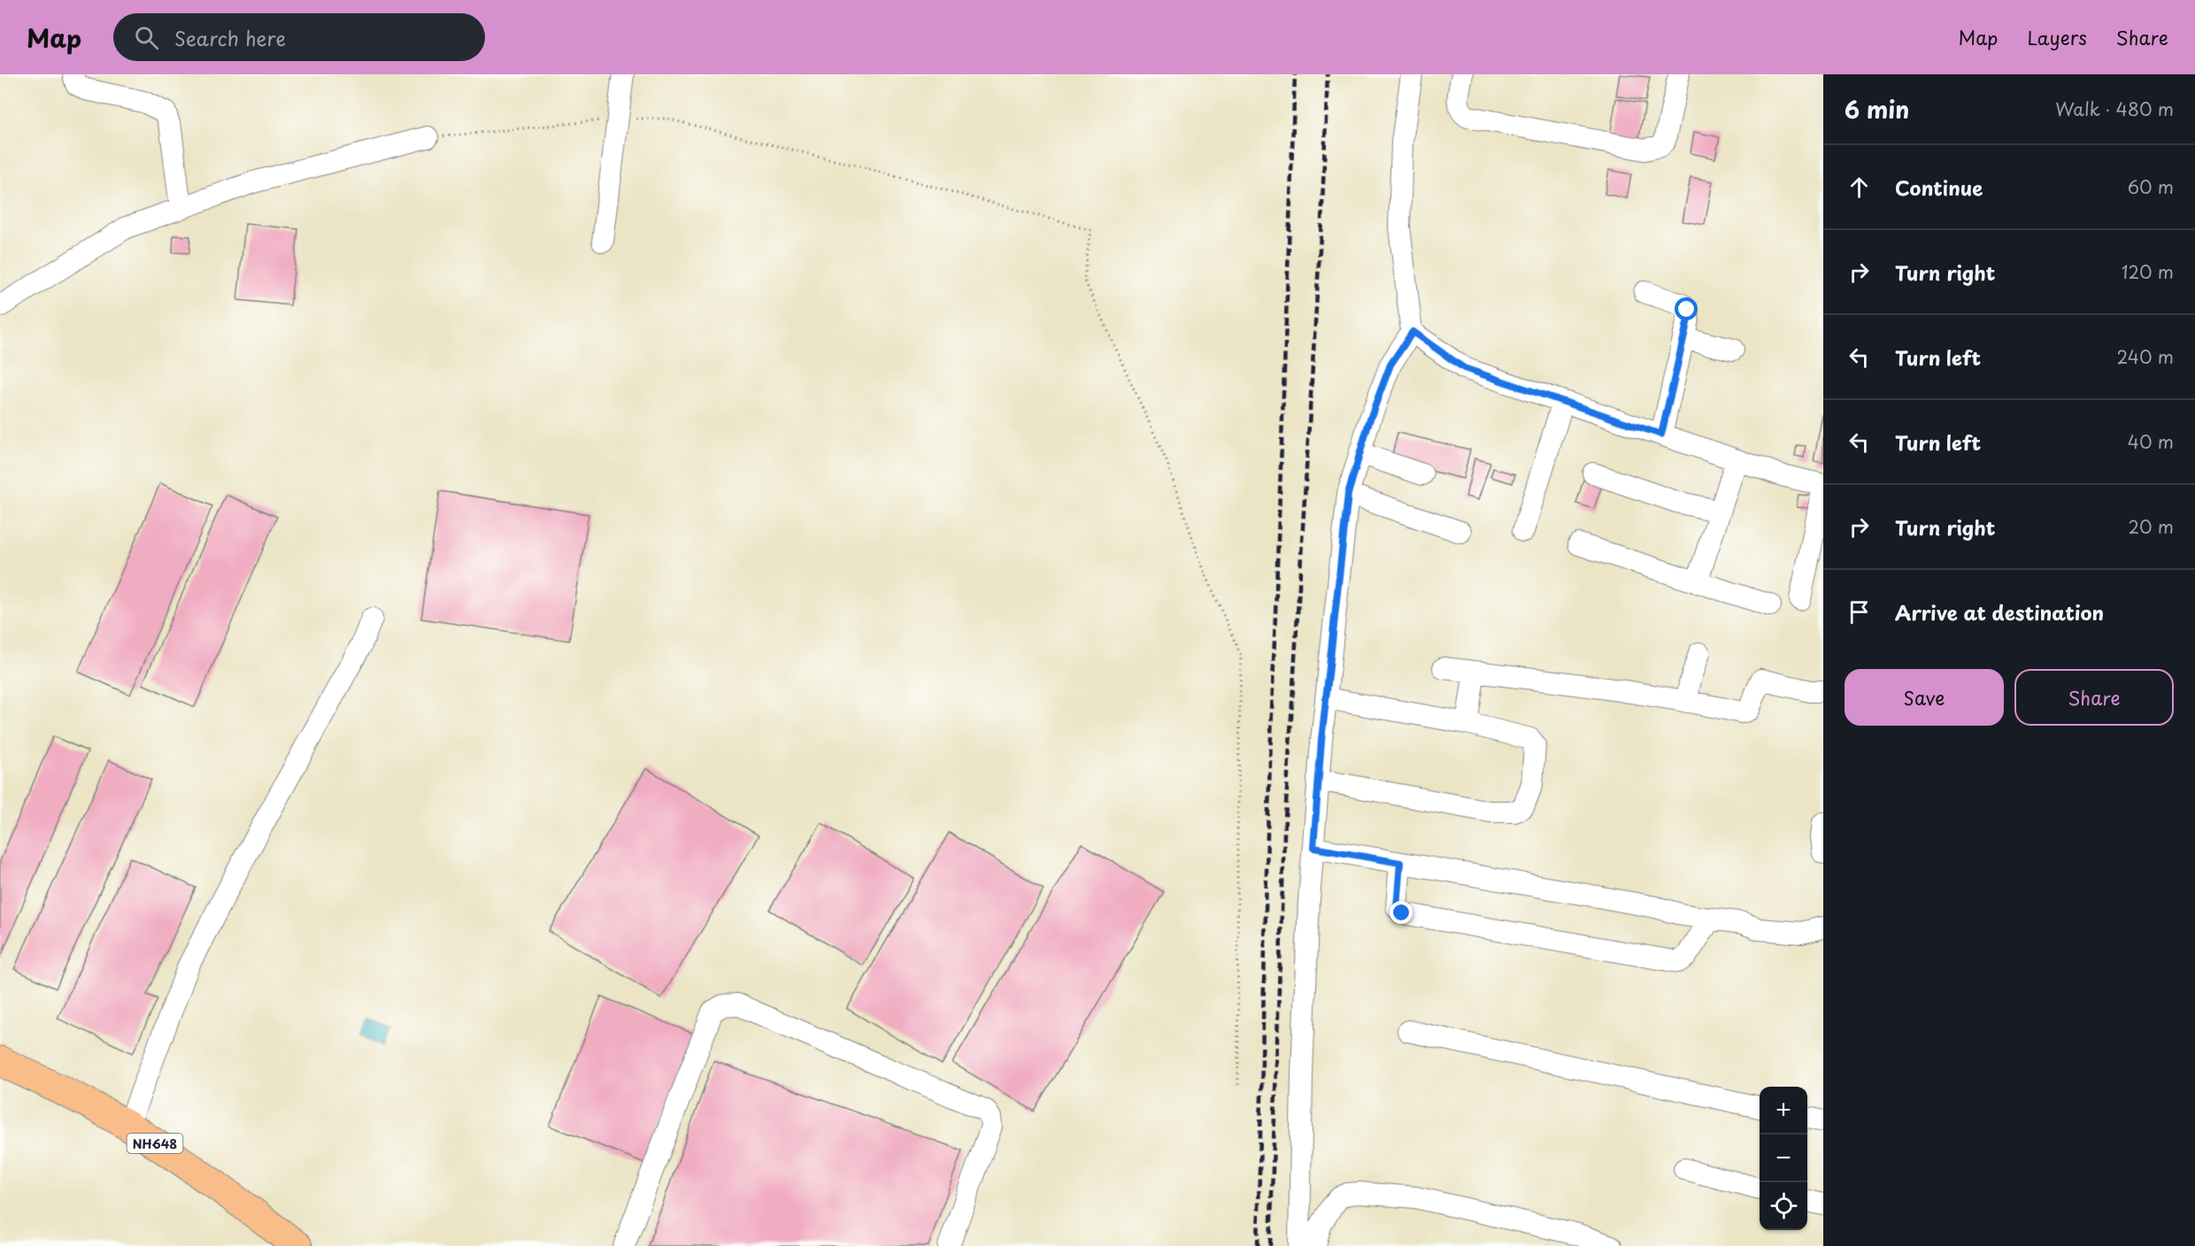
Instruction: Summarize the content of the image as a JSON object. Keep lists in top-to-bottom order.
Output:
{
  "streets": {
    "highway": ["NH648"]
  },
  "page": {
    "header": "Map",
    "search": "Search here",
    "nav": ["Map", "Layers", "Share"],
    "heading": ["6 min", "Walk · 480 m"],
    "list": [
      ["Continue", "60 m"],
      ["Turn right", "120 m"],
      ["Turn left", "240 m"],
      ["Turn left", "40 m"],
      ["Turn right", "20 m"],
      "Arrive at destination"
    ],
    "buttons": ["Save", "Share"],
    "map_buttons": ["+", "−"]
  }
}
